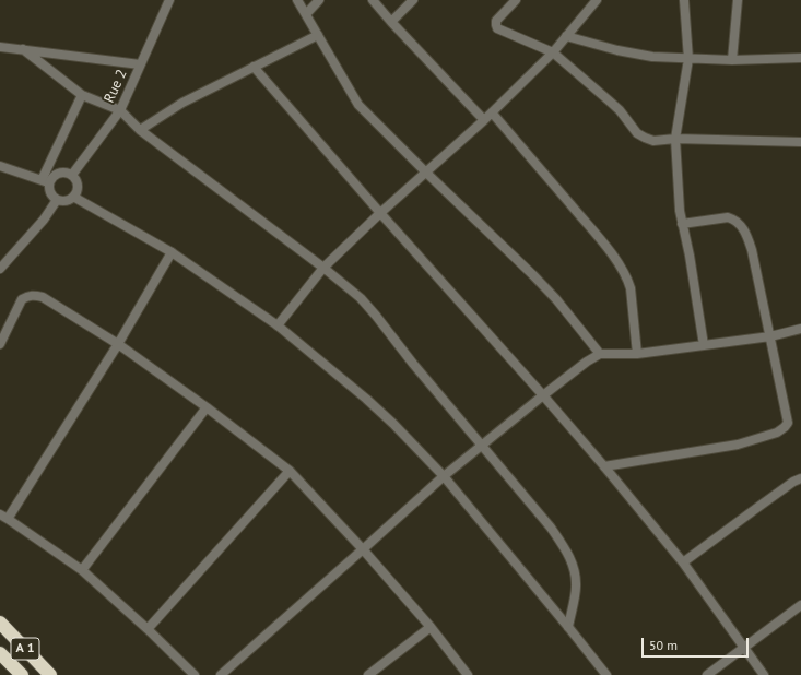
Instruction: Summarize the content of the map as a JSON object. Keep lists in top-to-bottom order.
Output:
{
  "streets": {
    "highway": ["A 1"],
    "street": ["Rue 2"]
  },
  "scale_bar": "50 m"
}
